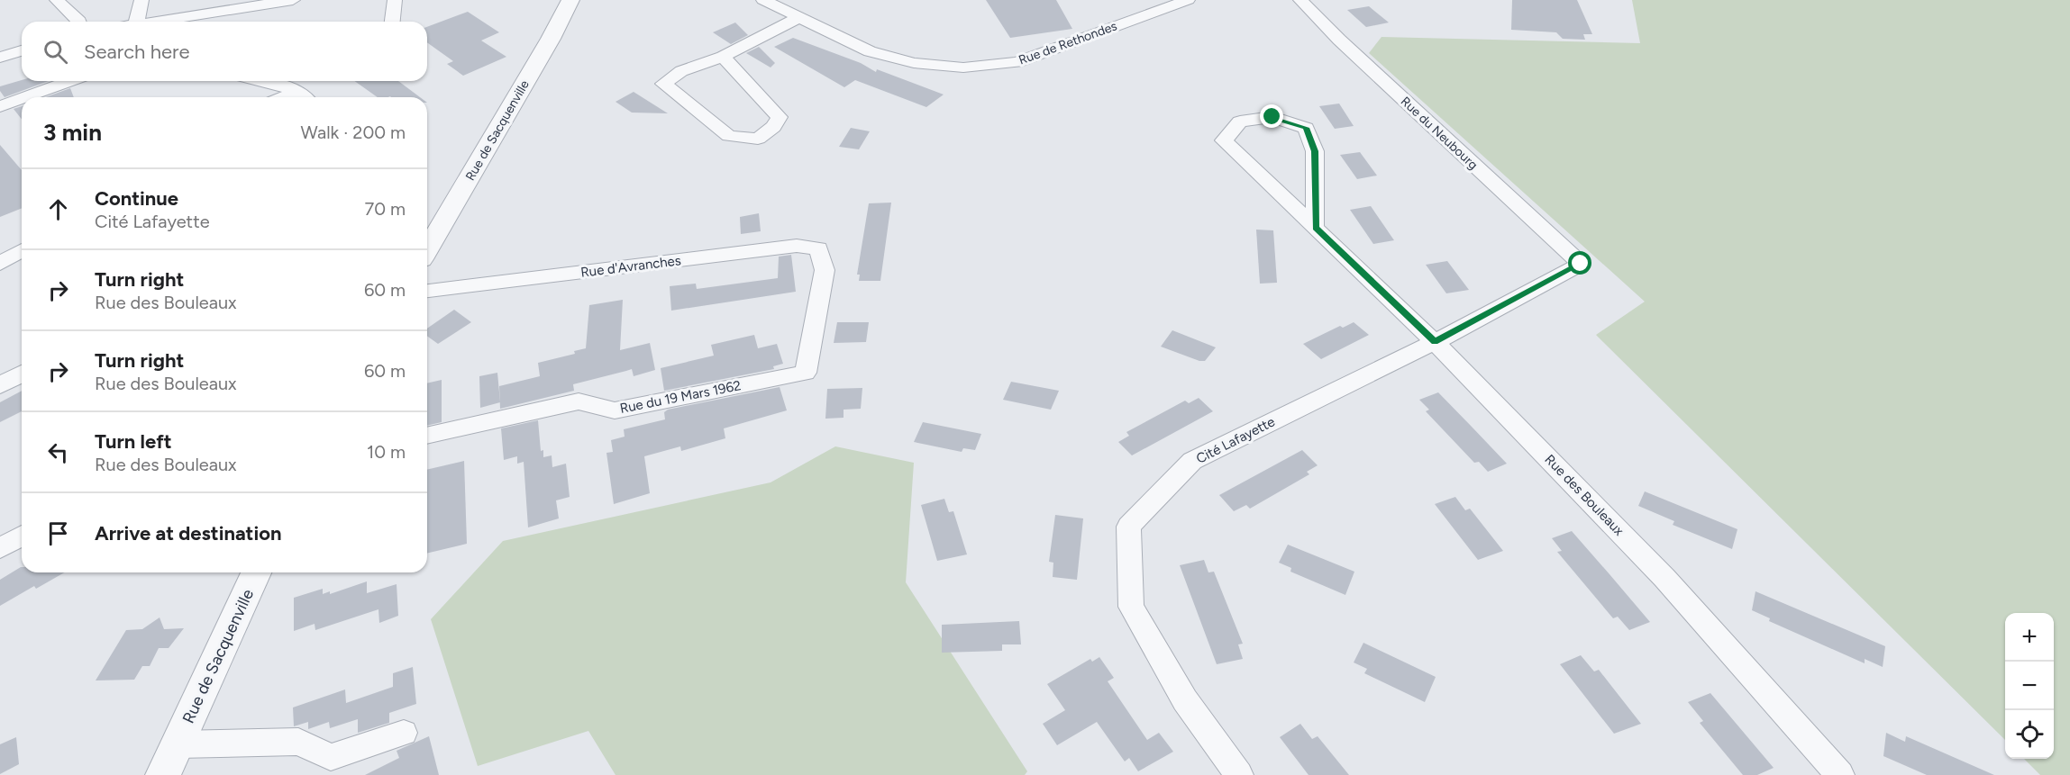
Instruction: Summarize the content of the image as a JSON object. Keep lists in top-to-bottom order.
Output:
{
  "streets": {
    "street": [
      "Rue de Rethondes",
      "Rue de Sacquenville",
      "Rue du Neubourg",
      "Rue d'Avranches",
      "Rue du 19 Mars 1962",
      "Cité Lafayette",
      "Rue des Bouleaux"
    ]
  },
  "crossings": [
    ["Rue du Neubourg", "Cité Lafayette"],
    ["Rue d'Avranches", "Rue du 19 Mars 1962"],
    ["Cité Lafayette", "Rue des Bouleaux"]
  ],
  "page": {
    "search": "Search here",
    "heading": ["3 min", "Walk · 200 m"],
    "list": [
      ["Continue", "Cité Lafayette", "70 m"],
      ["Turn right", "Rue des Bouleaux", "60 m"],
      ["Turn right", "Rue des Bouleaux", "60 m"],
      ["Turn left", "Rue des Bouleaux", "10 m"],
      "Arrive at destination"
    ],
    "map_buttons": ["+", "−"]
  }
}
